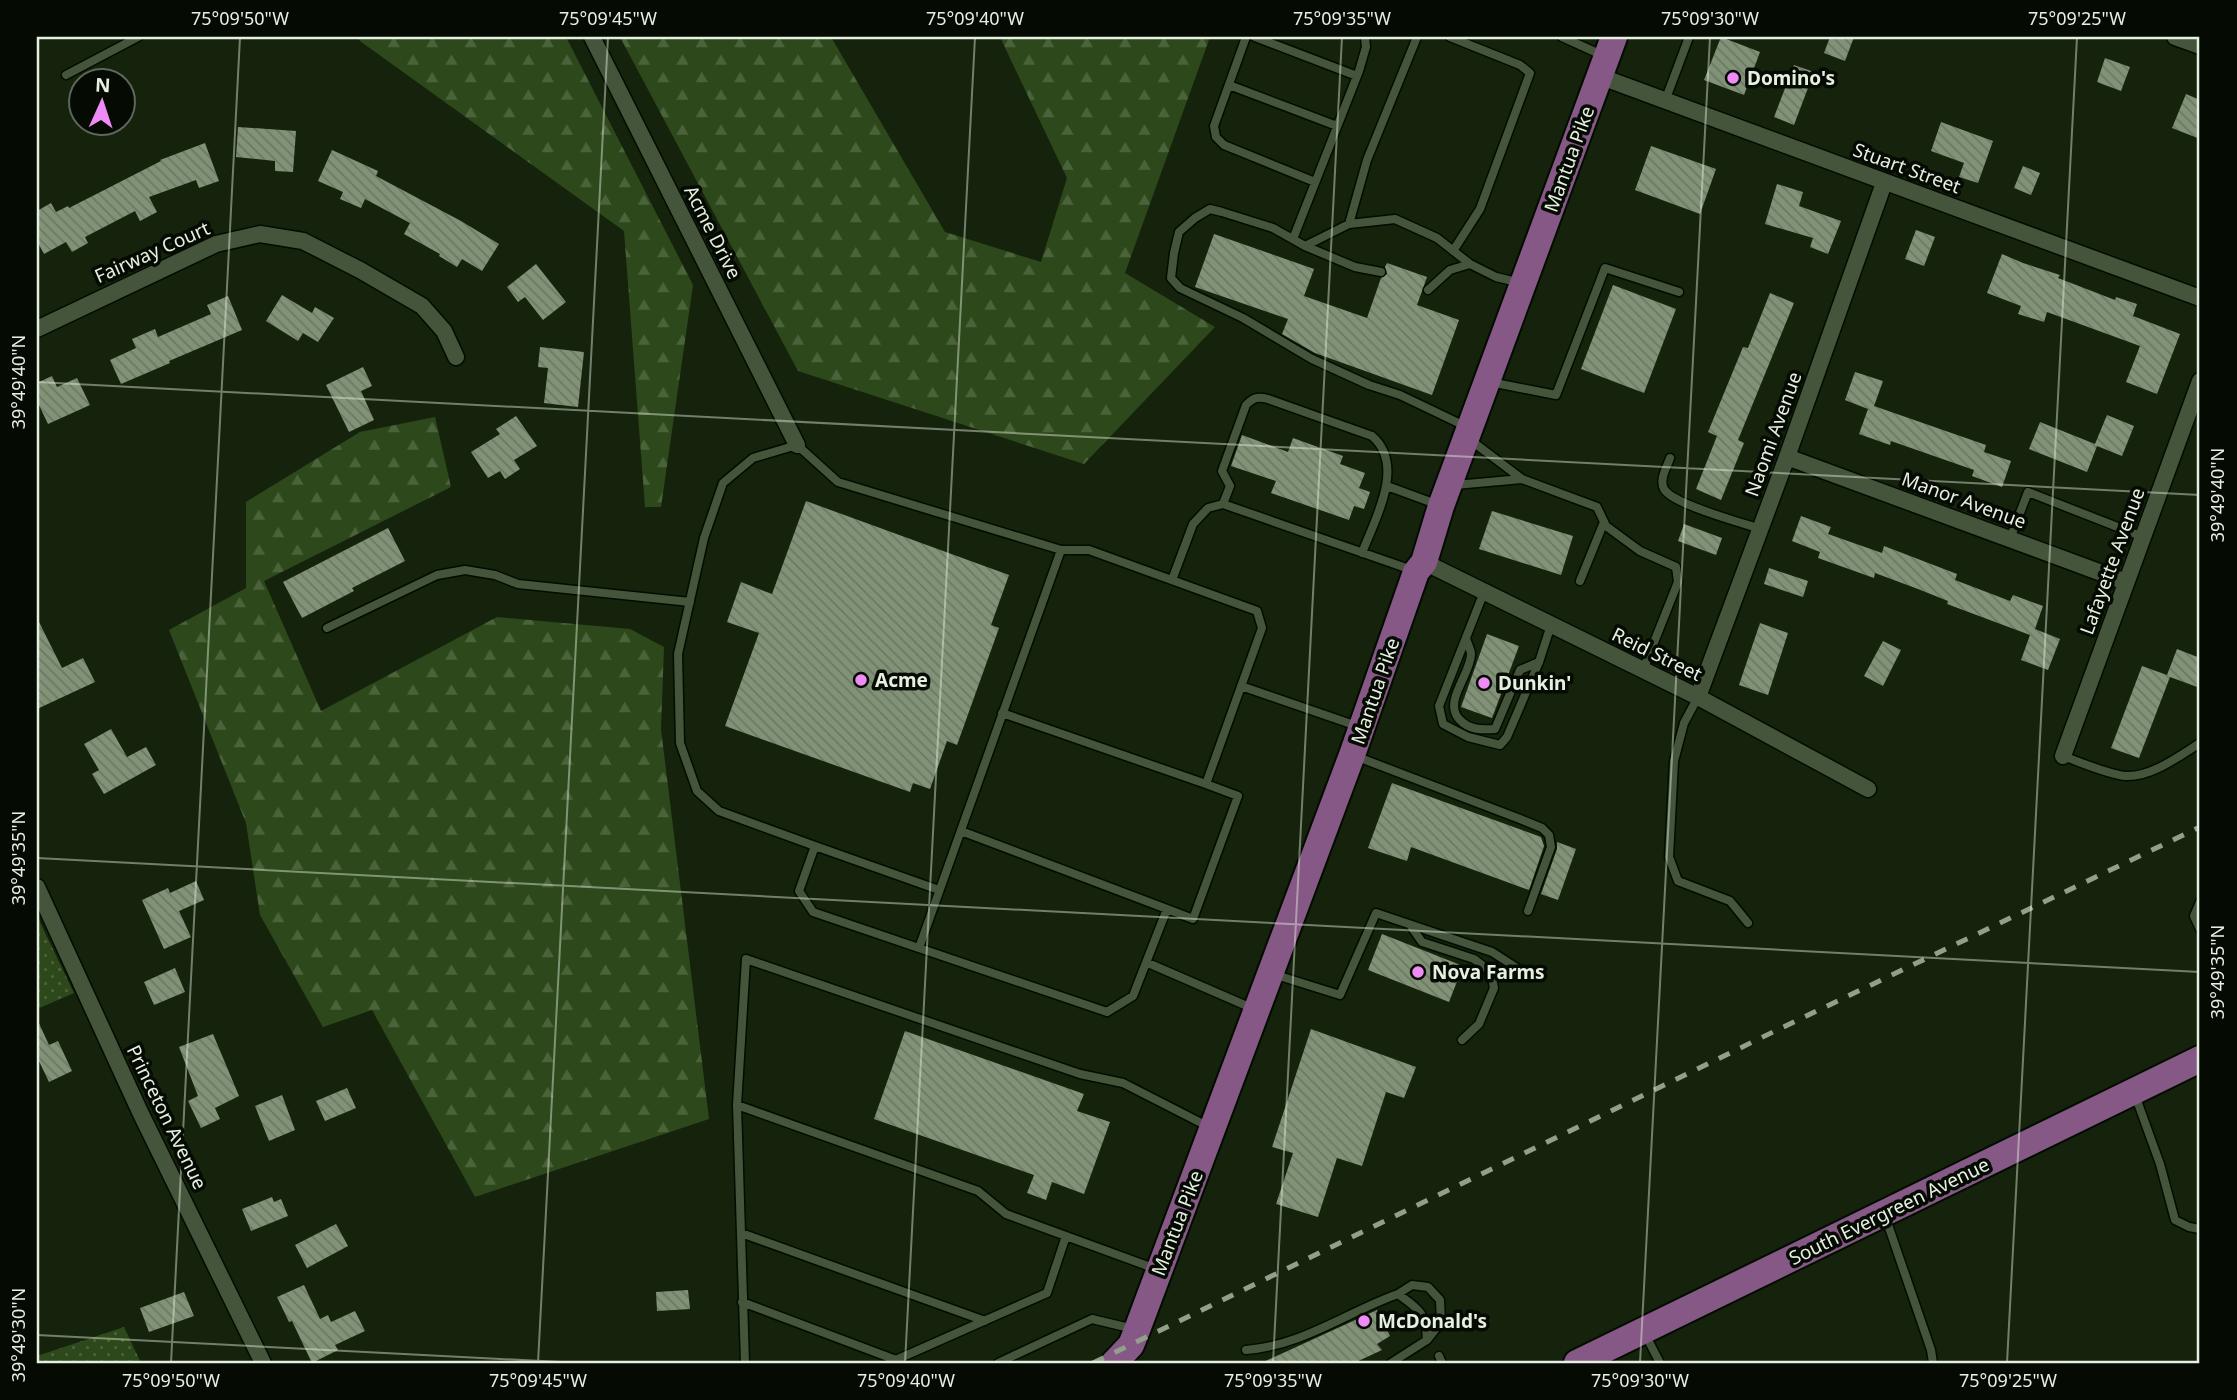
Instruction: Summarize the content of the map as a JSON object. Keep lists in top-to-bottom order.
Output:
{
  "streets": {
    "main road": ["Mantua Pike", "South Evergreen Avenue"],
    "street": [
      "Stuart Street",
      "Acme Drive",
      "Fairway Court",
      "Naomi Avenue",
      "Manor Avenue",
      "Lafayette Avenue",
      "Reid Street",
      "Princeton Avenue"
    ]
  },
  "crossings": [
    ["Mantua Pike", "Stuart Street"],
    ["Mantua Pike", "Reid Street"],
    ["Stuart Street", "Naomi Avenue"],
    ["Naomi Avenue", "Manor Avenue"],
    ["Naomi Avenue", "Reid Street"],
    ["Manor Avenue", "Lafayette Avenue"]
  ],
  "places": [
    "Domino's",
    "Acme",
    "Dunkin'",
    "Nova Farms",
    "McDonald's"
  ],
  "north": "top",
  "coordinates": [
    "75°09'50\"W",
    "75°09'45\"W",
    "75°09'40\"W",
    "75°09'35\"W",
    "75°09'30\"W",
    "75°09'25\"W",
    "39°49'40\"N",
    "39°49'35\"N",
    "39°49'30\"N"
  ]
}
